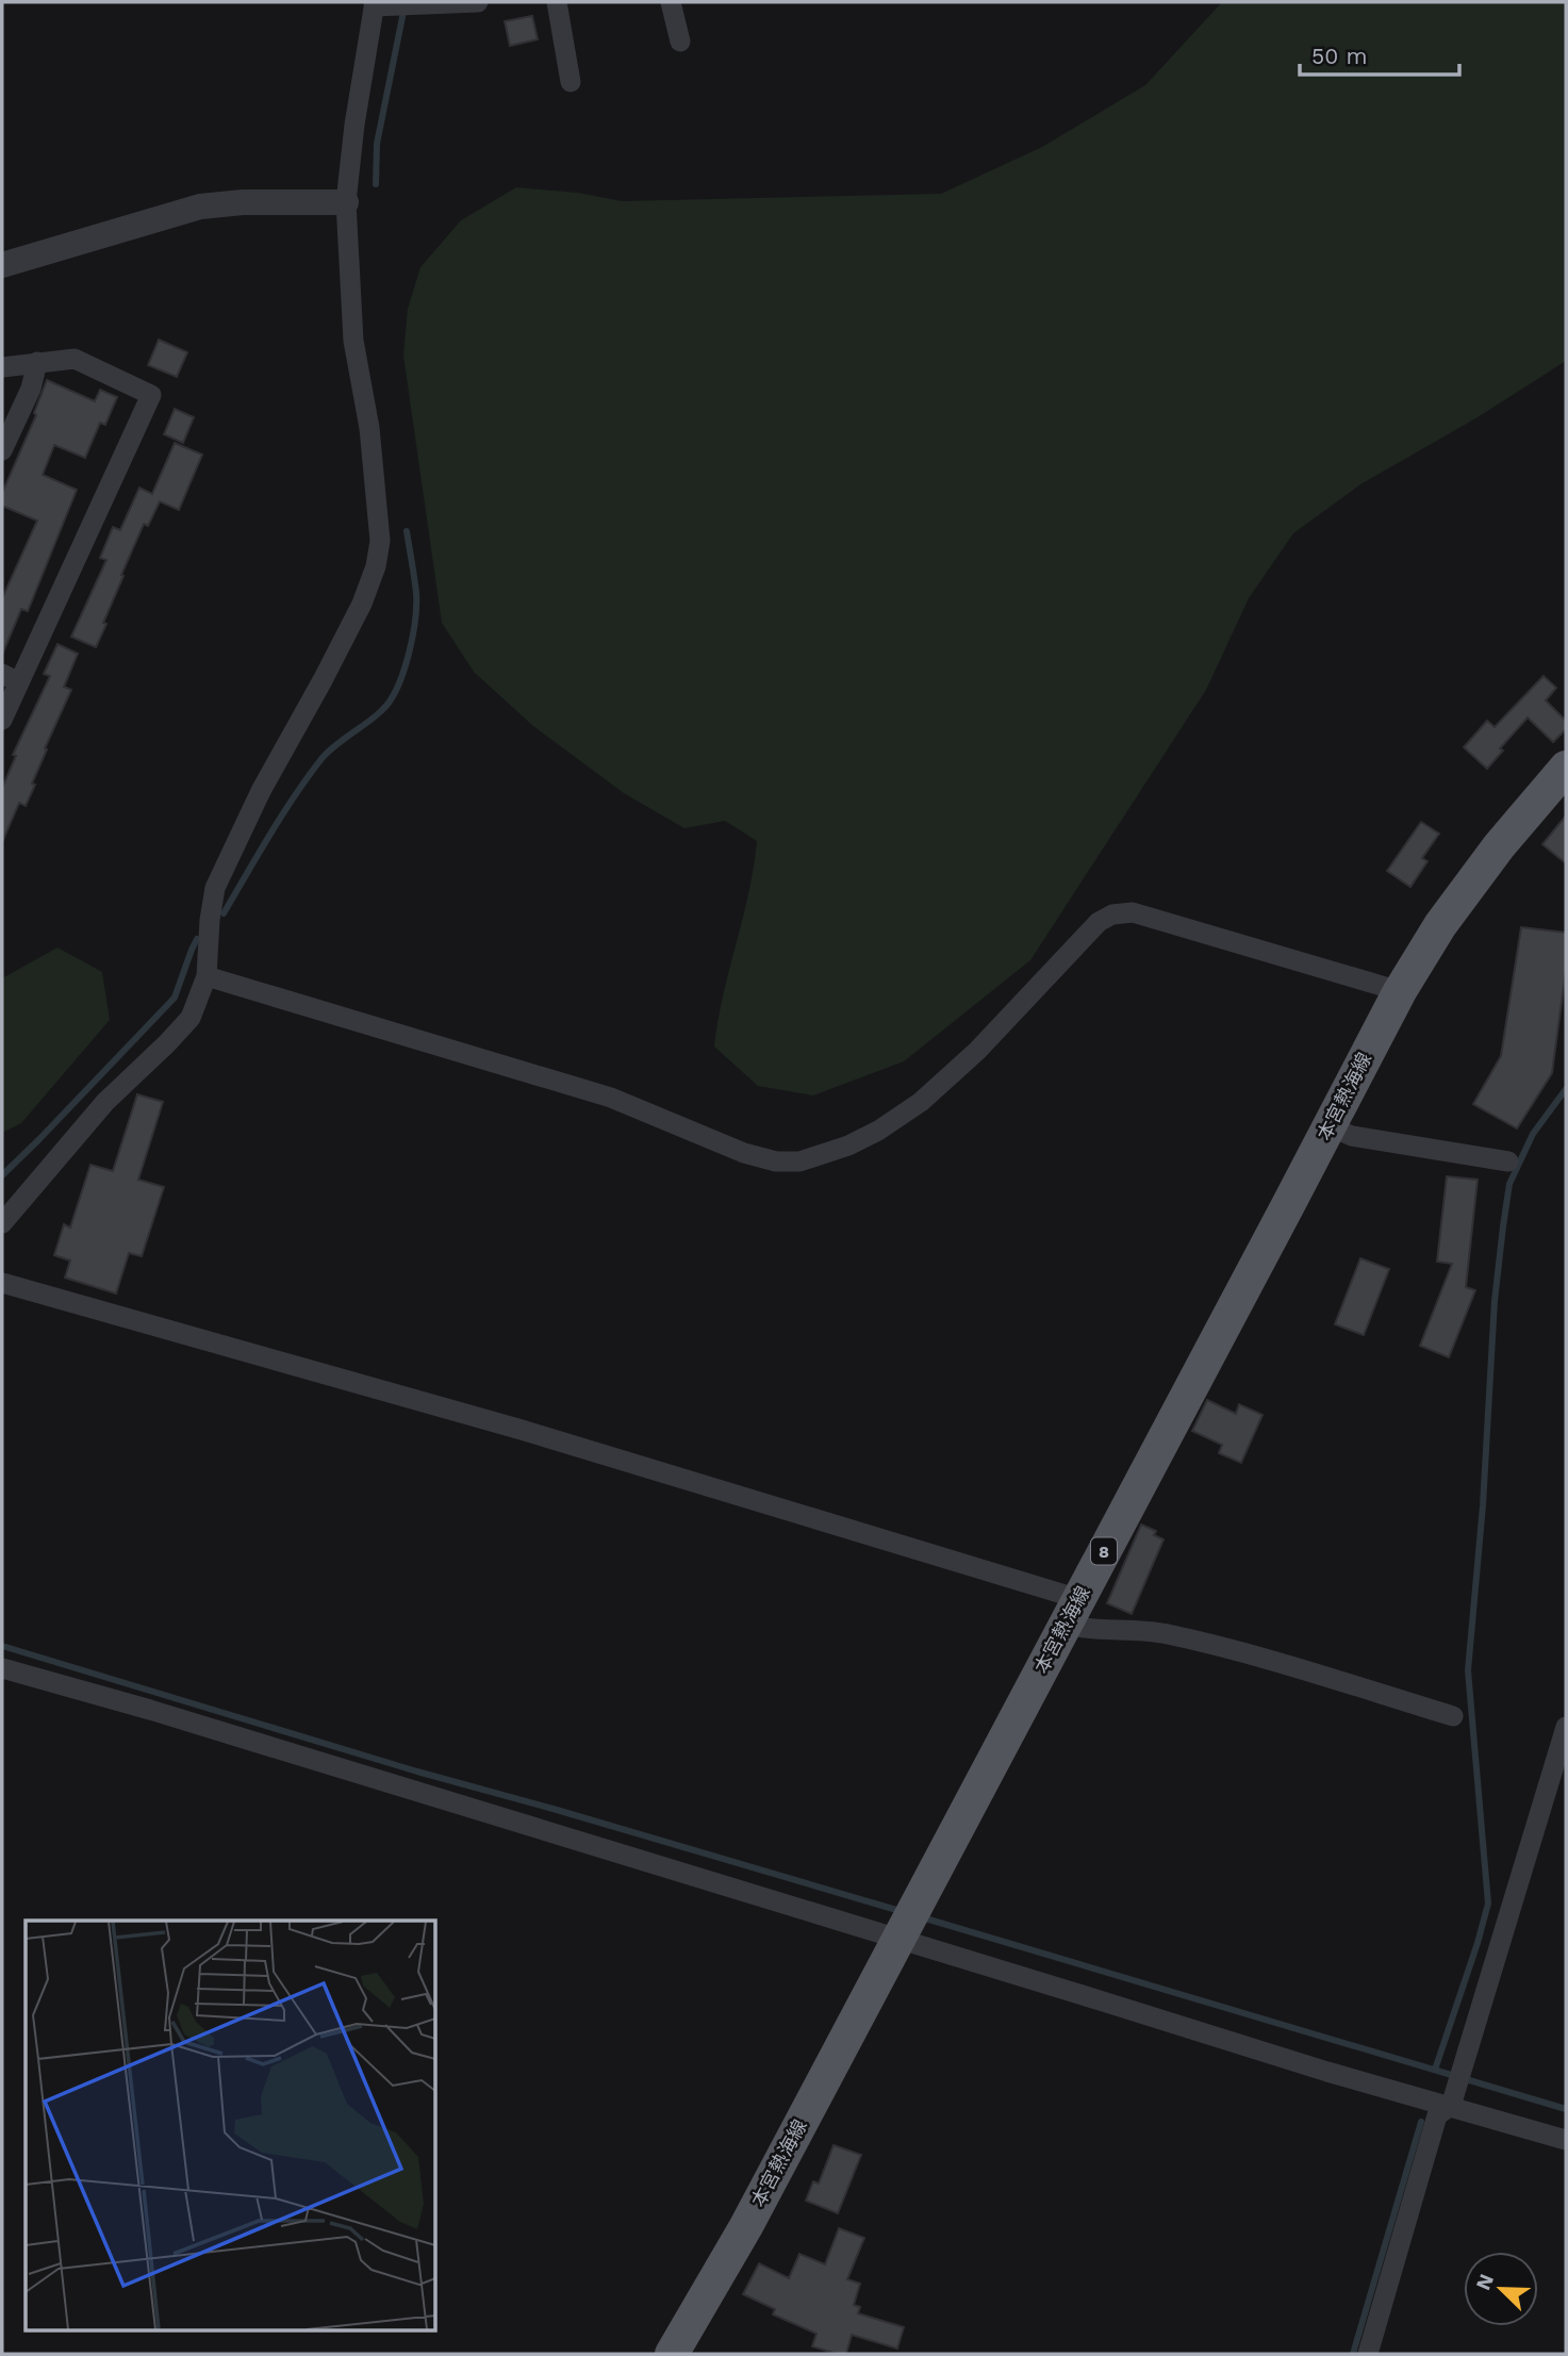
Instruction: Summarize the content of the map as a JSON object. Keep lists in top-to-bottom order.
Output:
{
  "streets": {
    "main road": ["本宮熱海線", "8"]
  },
  "scale_bar": "50 m",
  "north": "top left"
}
